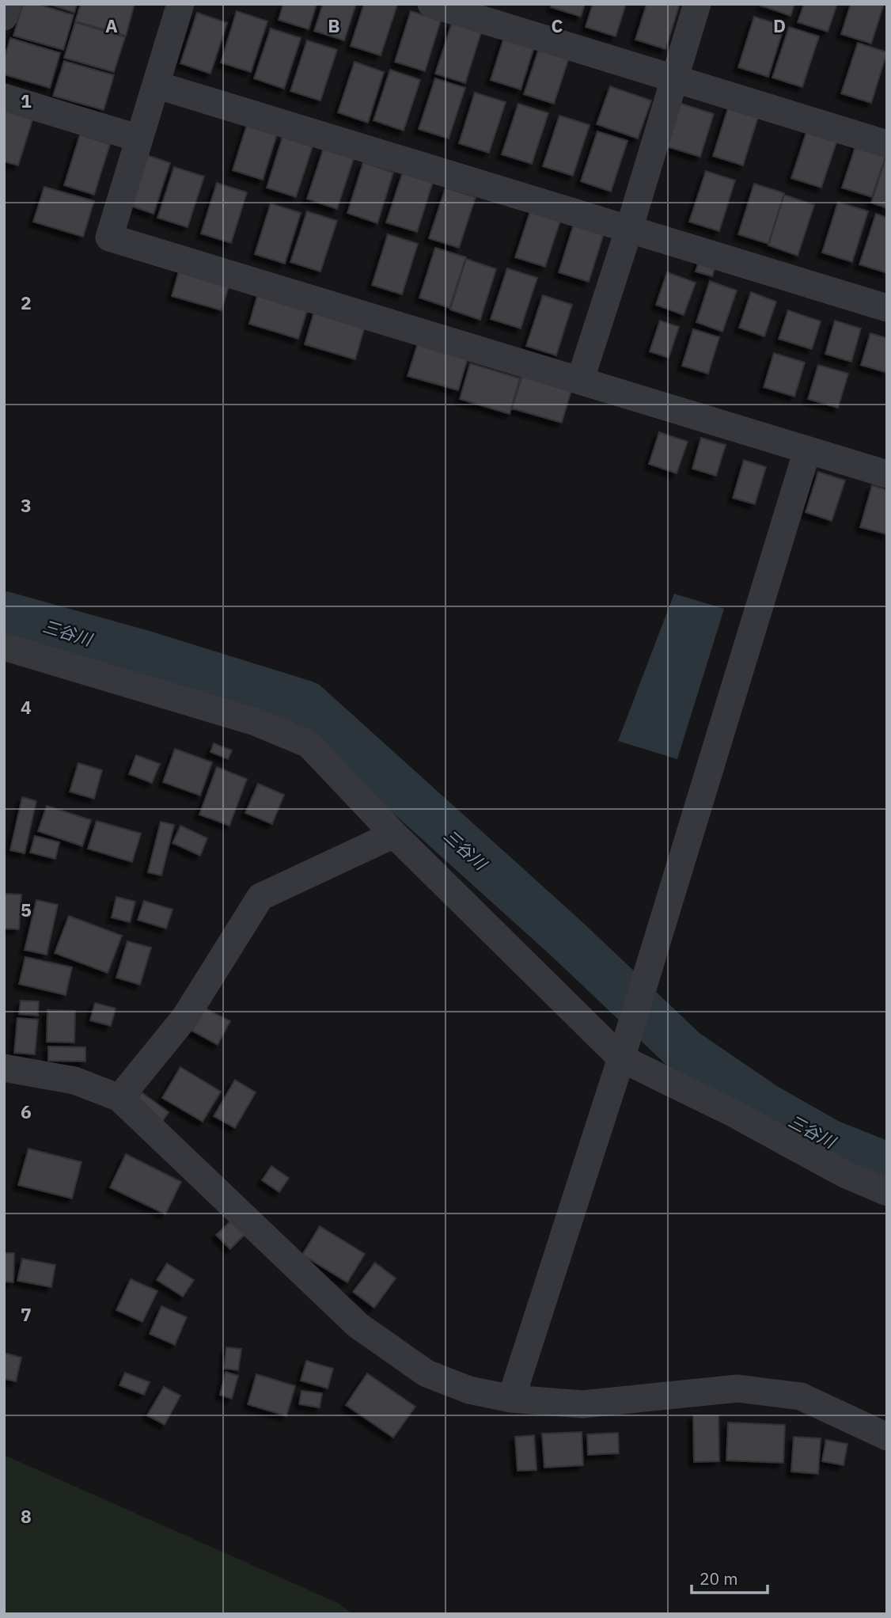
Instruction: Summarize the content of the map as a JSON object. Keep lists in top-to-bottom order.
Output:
{
  "water": ["三谷川"],
  "scale_bar": "20 m",
  "grid": {
    "columns": [
      "A",
      "B",
      "C",
      "D"
    ],
    "rows": [
      "1",
      "2",
      "3",
      "4",
      "5",
      "6",
      "7",
      "8"
    ]
  }
}
